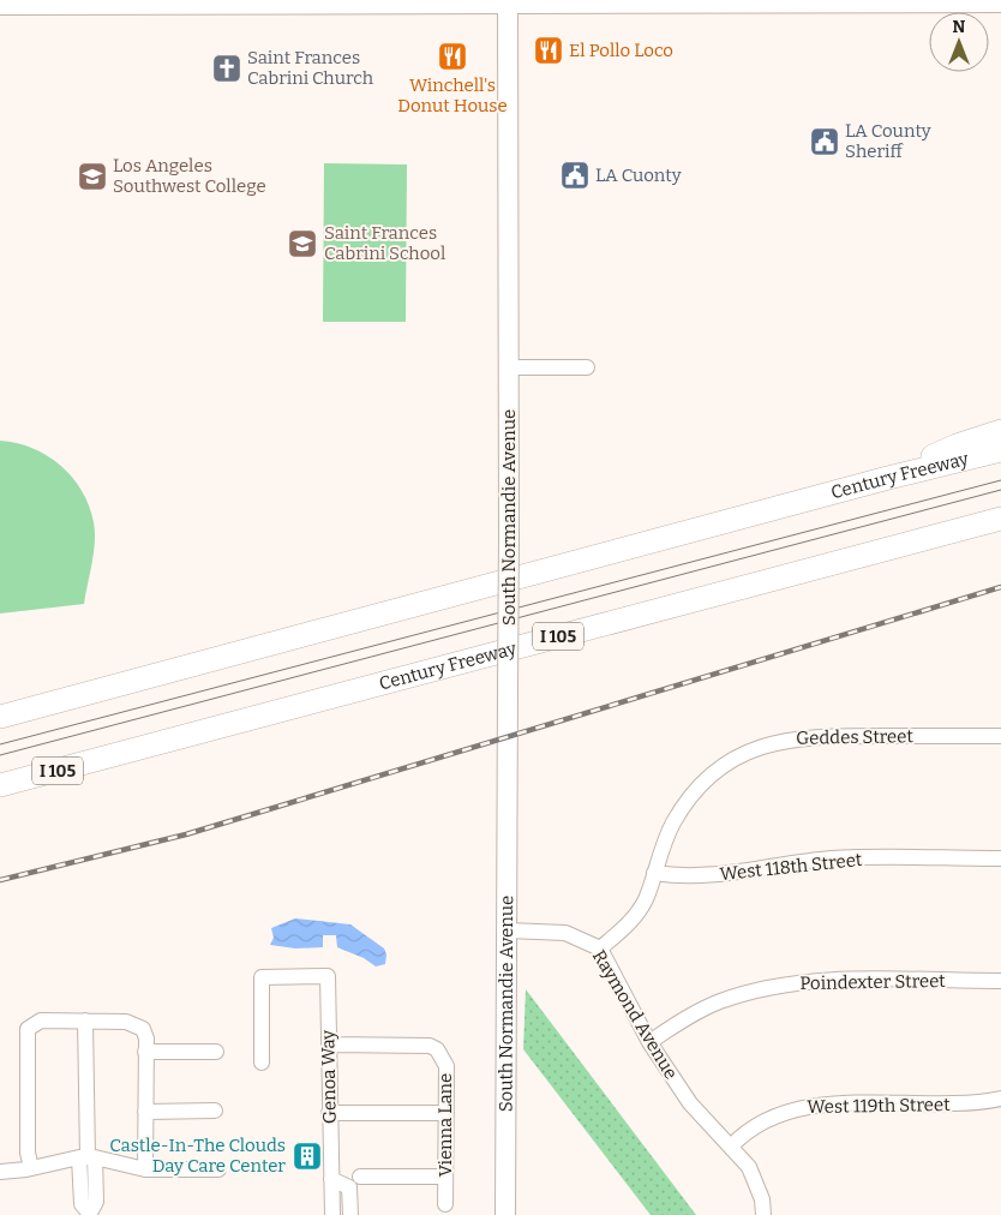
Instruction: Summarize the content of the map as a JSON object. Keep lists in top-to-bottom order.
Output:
{
  "streets": {
    "highway": ["Century Freeway", "I 105"],
    "main road": ["South Normandie Avenue"],
    "street": [
      "Geddes Street",
      "West 118th Street",
      "Poindexter Street",
      "Raymond Avenue",
      "Genoa Way",
      "West 119th Street",
      "Vienna Lane"
    ]
  },
  "crossings": [
    ["South Normandie Avenue", "Raymond Avenue"],
    ["Geddes Street", "West 118th Street"],
    ["Geddes Street", "Raymond Avenue"],
    ["Poindexter Street", "Raymond Avenue"],
    ["Raymond Avenue", "West 119th Street"],
    ["Genoa Way", "Vienna Lane"]
  ],
  "places": {
    "restaurant": ["El Pollo Loco", "Winchell's Donut House"],
    "church": ["Saint Frances Cabrini Church"],
    "public building": ["LA County Sheriff", "LA Cuonty"],
    "school or university": ["Los Angeles Southwest College", "Saint Frances Cabrini School"],
    "building": ["Castle-In-The Clouds Day Care Center"]
  },
  "north": "top"
}
